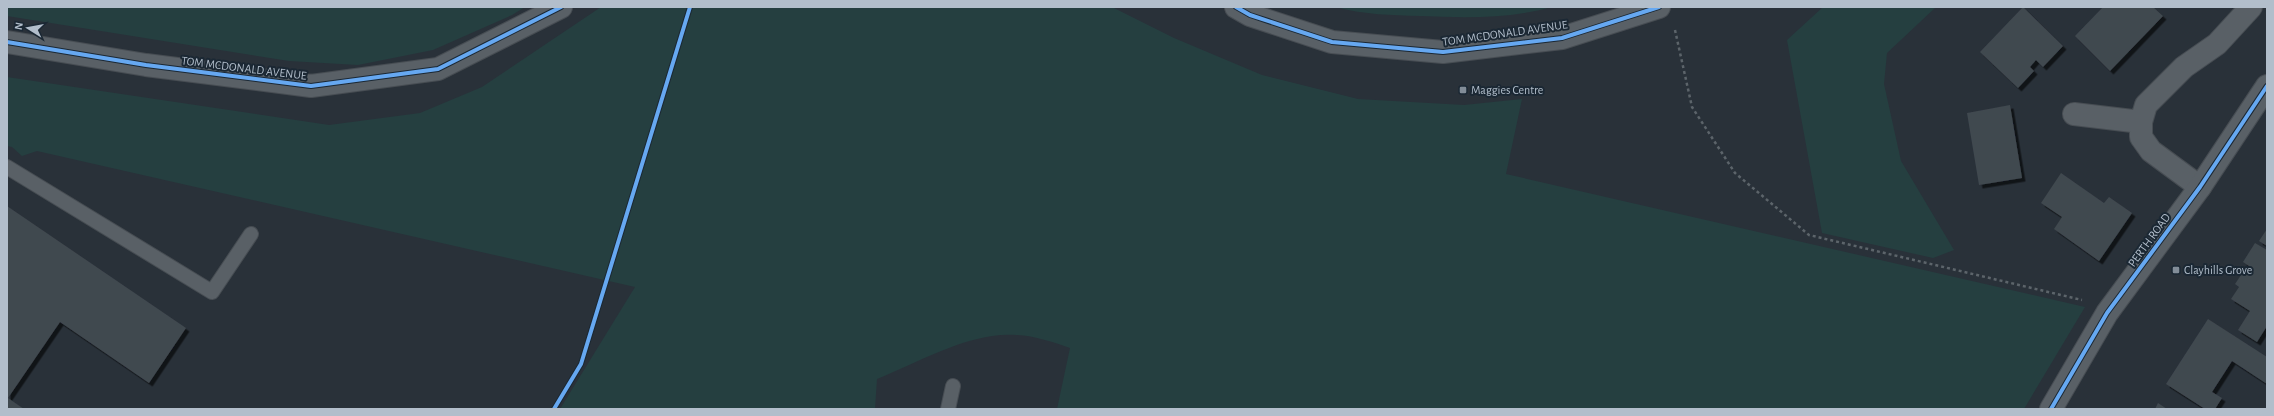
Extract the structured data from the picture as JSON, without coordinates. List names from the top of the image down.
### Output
{
  "streets": {
    "street": ["TOM MCDONALD AVENUE", "PERTH ROAD"]
  },
  "places": {
    "transit": ["Maggies Centre", "Clayhills Grove"]
  },
  "north": "left"
}
